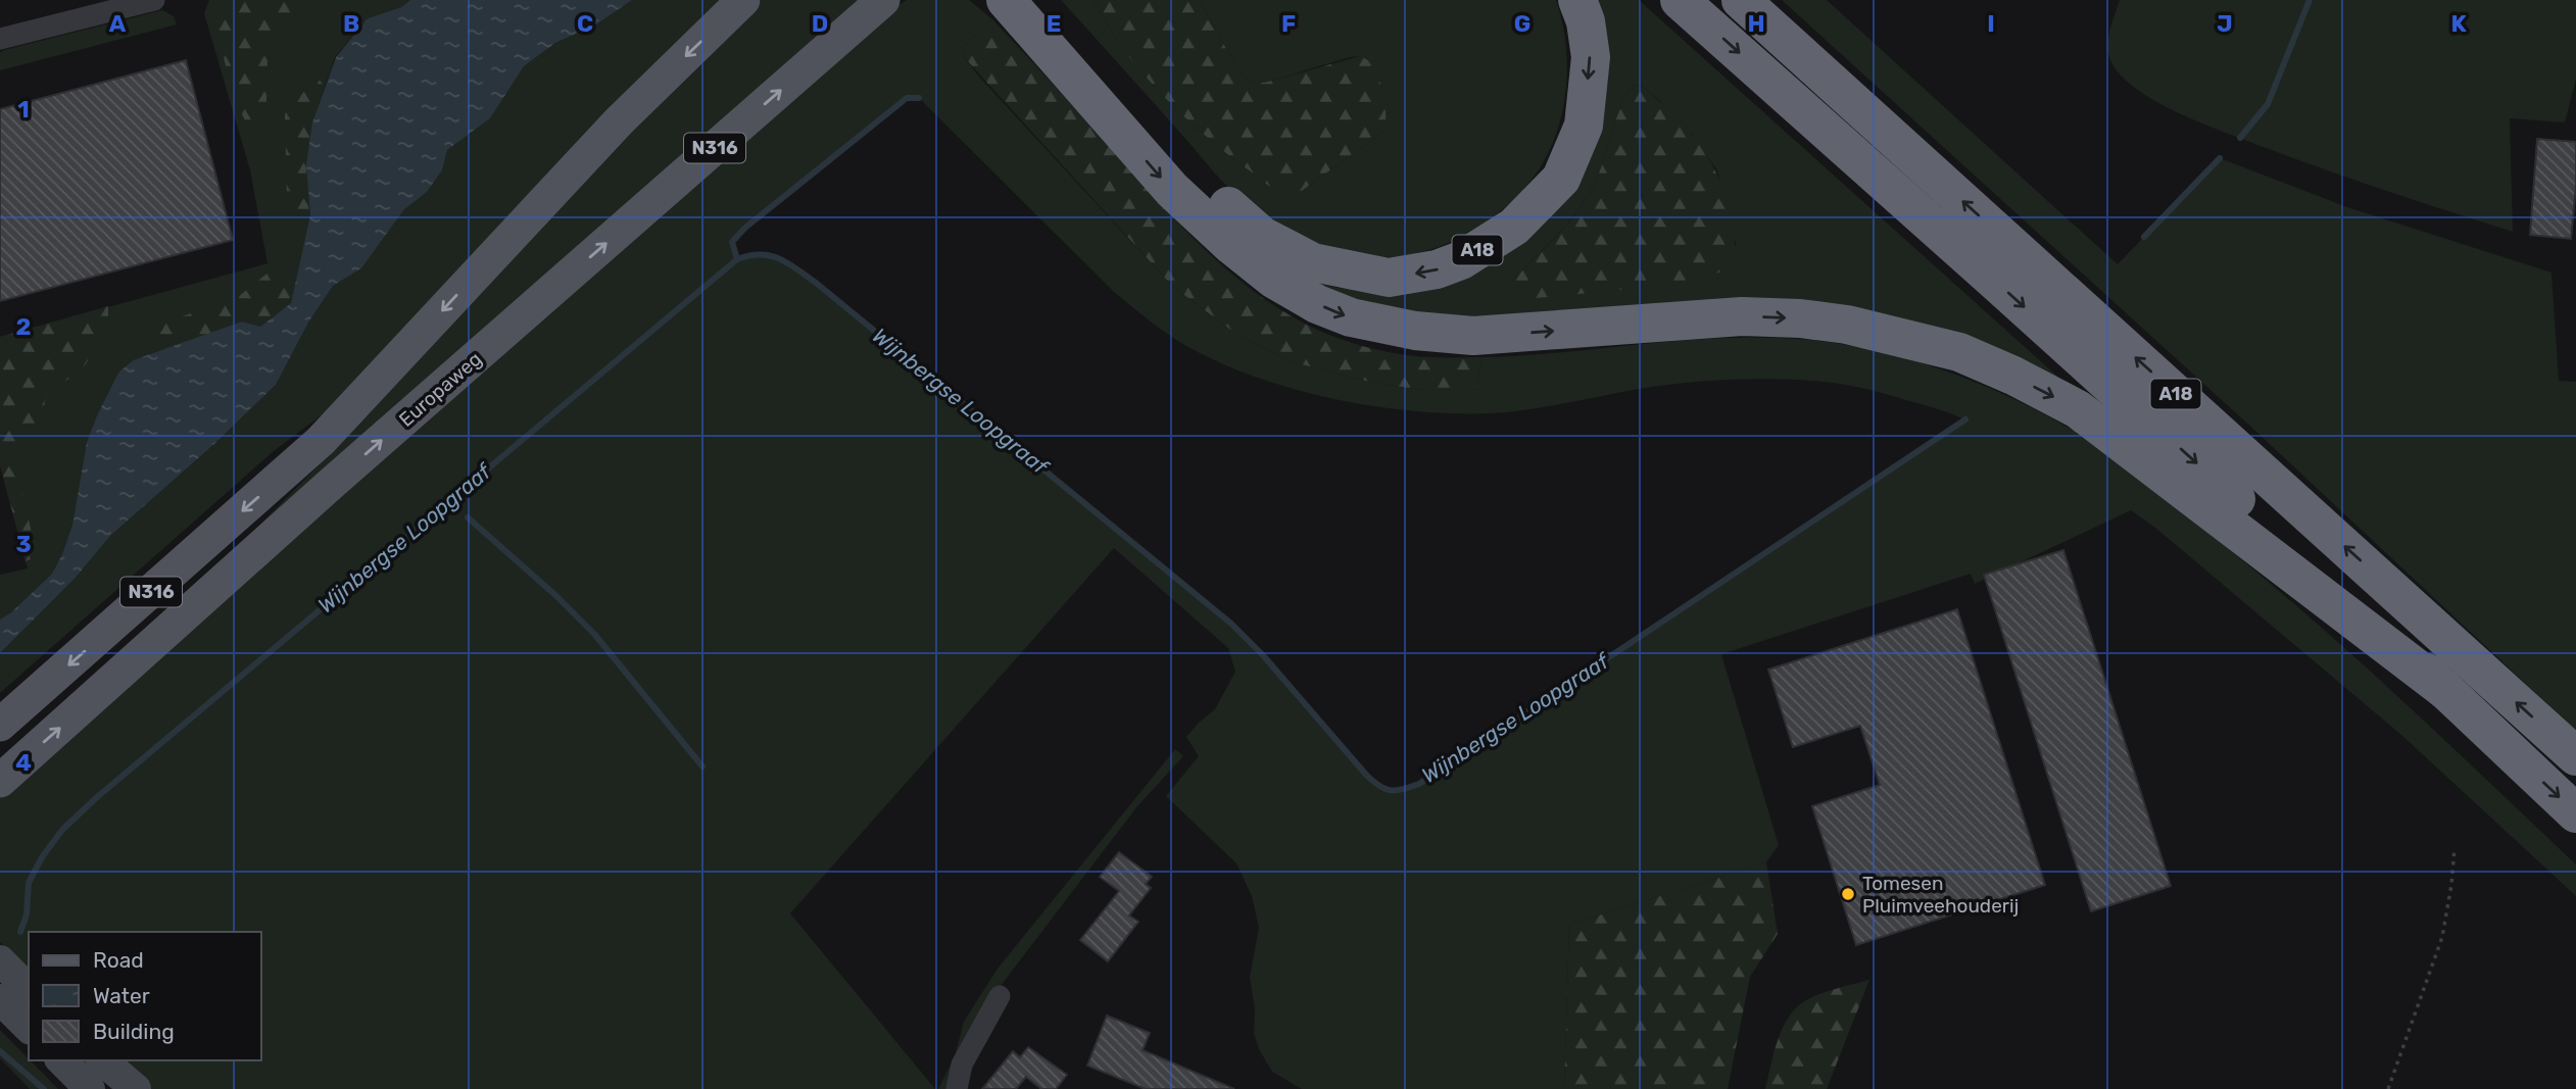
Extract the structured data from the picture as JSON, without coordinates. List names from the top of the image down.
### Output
{
  "streets": {
    "highway": ["A18"],
    "main road": ["N316", "Europaweg"]
  },
  "water": ["Wijnbergse Loopgraaf"],
  "places": ["Tomesen Pluimveehouderij"],
  "legend": ["Road", "Water", "Building"],
  "grid": {
    "columns": [
      "A",
      "B",
      "C",
      "D",
      "E",
      "F",
      "G",
      "H",
      "I",
      "J",
      "K"
    ],
    "rows": [
      "1",
      "2",
      "3",
      "4"
    ]
  }
}
